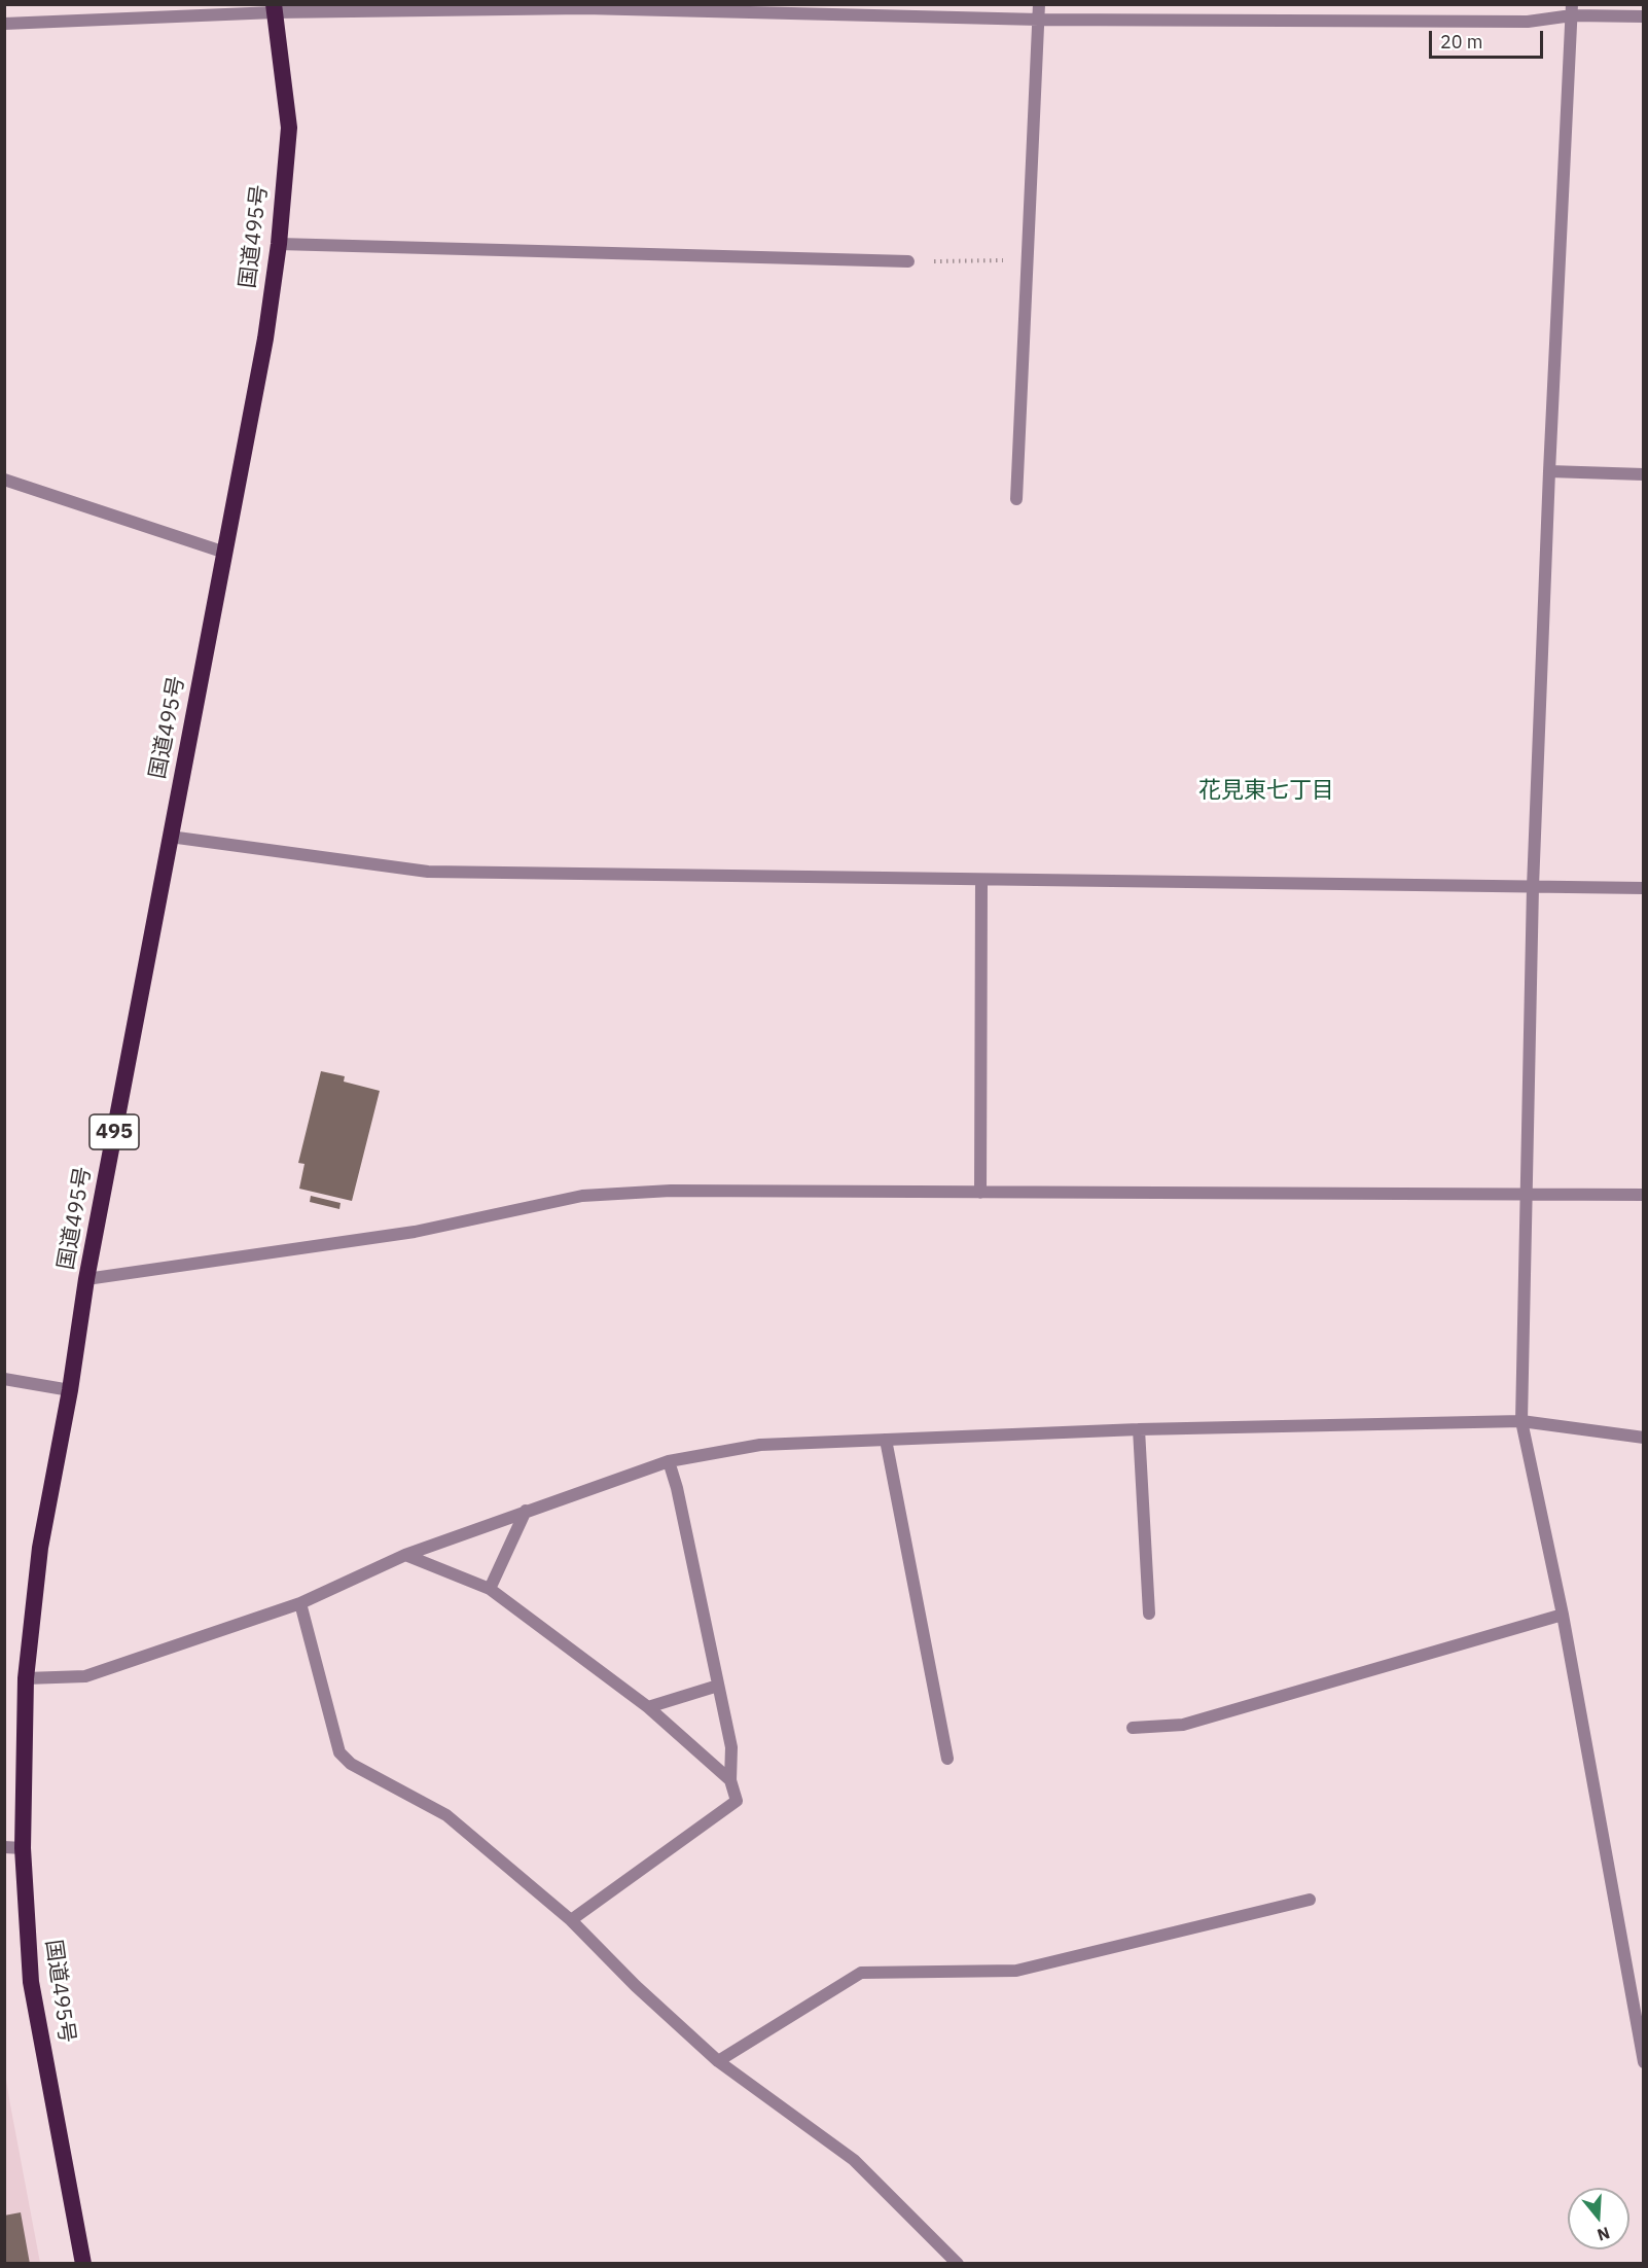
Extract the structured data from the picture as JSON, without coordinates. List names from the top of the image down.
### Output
{
  "streets": {
    "highway": ["国道495号", "495"]
  },
  "districts": ["花見東七丁目"],
  "scale_bar": "20 m",
  "north": "bottom"
}
